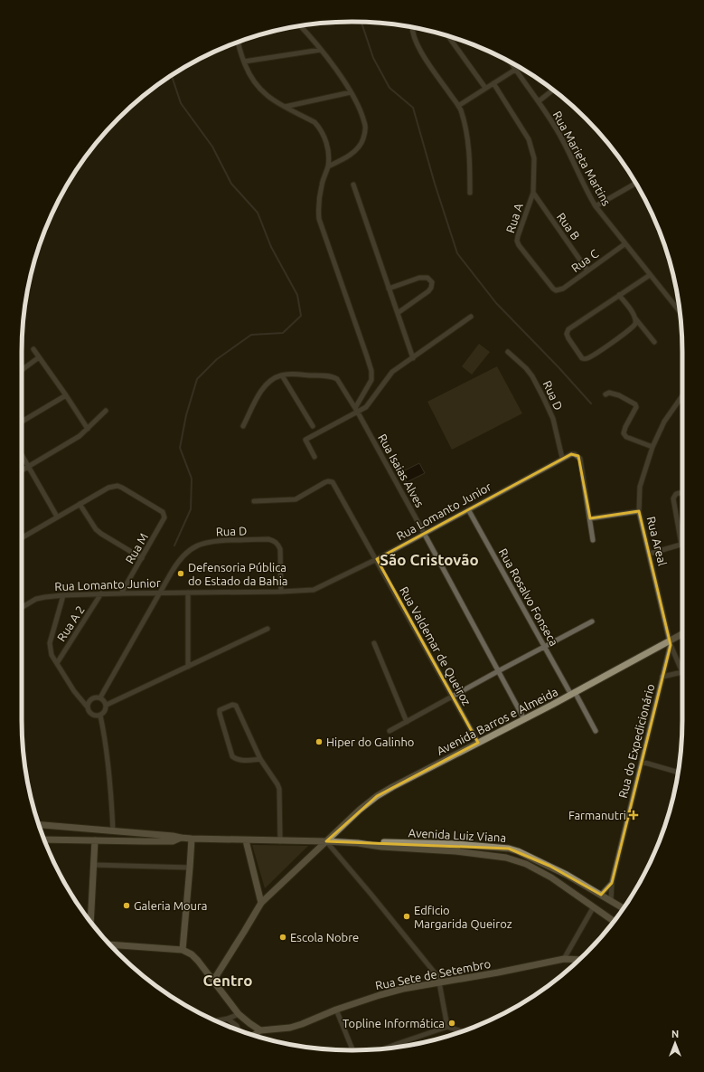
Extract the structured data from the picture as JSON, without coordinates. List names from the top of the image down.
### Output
{
  "streets": {
    "street": [
      "Rua Marieta Martins",
      "Rua A",
      "Rua B",
      "Rua C",
      "Rua D",
      "Rua Isaias Alves",
      "Rua Lomanto Junior",
      "Rua Areal",
      "Rua M",
      "Rua Rosalvo Fonseca",
      "Rua A 2",
      "Rua Valdemar de Queiroz",
      "Avenida Barros e Almeida",
      "Rua do Expedicionário",
      "Avenida Luiz Viana",
      "Rua Sete de Setembro"
    ]
  },
  "crossings": [
    ["Rua Marieta Martins", "Rua C"],
    ["Rua A", "Rua B"],
    ["Rua A", "Rua C"],
    ["Rua B", "Rua C"],
    ["Rua D", "Rua Lomanto Junior"],
    ["Rua Isaias Alves", "Rua Lomanto Junior"],
    ["Rua Isaias Alves", "Avenida Barros e Almeida"],
    ["Rua Lomanto Junior", "Rua M"],
    ["Rua Lomanto Junior", "Rua Rosalvo Fonseca"],
    ["Rua Lomanto Junior", "Rua A 2"],
    ["Rua Lomanto Junior", "Rua Valdemar de Queiroz"],
    ["Rua Areal", "Avenida Barros e Almeida"],
    ["Rua Areal", "Rua do Expedicionário"],
    ["Rua Rosalvo Fonseca", "Avenida Barros e Almeida"],
    ["Rua Valdemar de Queiroz", "Avenida Barros e Almeida"],
    ["Avenida Barros e Almeida", "Rua do Expedicionário"],
    ["Avenida Barros e Almeida", "Avenida Luiz Viana"],
    ["Rua do Expedicionário", "Avenida Luiz Viana"]
  ],
  "districts": ["São Cristovão", "Centro"],
  "places": {
    "other": [
      "Defensoria Pública do Estado da Bahia",
      "Hiper do Galinho",
      "Galeria Moura",
      "Edficio Margarida Queiroz",
      "Escola Nobre",
      "Topline Informática"
    ],
    "health": ["Farmanutri"]
  },
  "north": "top"
}
